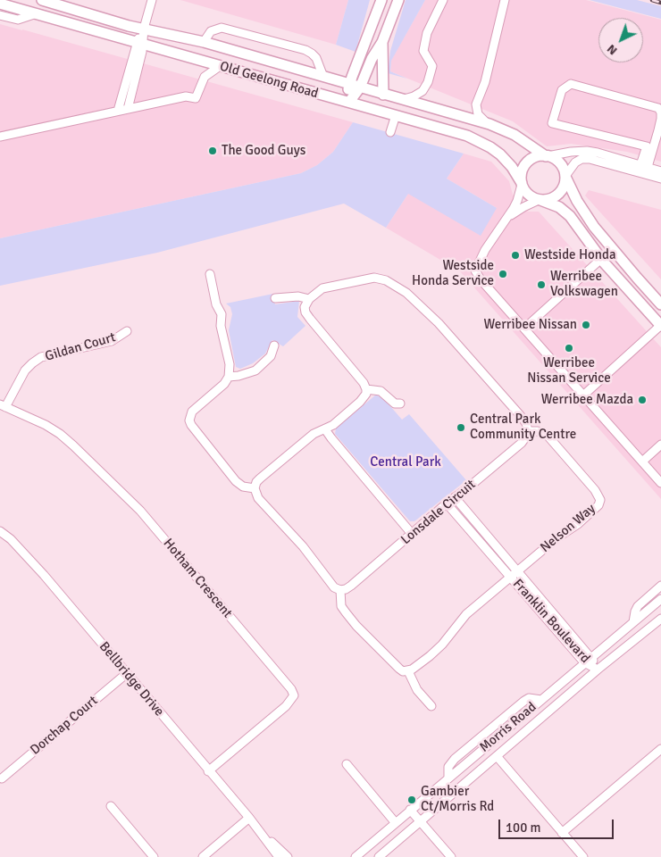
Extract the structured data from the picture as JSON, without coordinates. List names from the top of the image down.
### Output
{
  "streets": {
    "main road": ["Old Geelong Road"],
    "street": [
      "Gildan Court",
      "Lonsdale Circuit",
      "Nelson Way",
      "Hotham Crescent",
      "Franklin Boulevard",
      "Bellbridge Drive",
      "Dorchap Court",
      "Morris Road"
    ]
  },
  "crossings": [
    ["Gildan Court", "Hotham Crescent"],
    ["Lonsdale Circuit", "Nelson Way"],
    ["Lonsdale Circuit", "Franklin Boulevard"],
    ["Nelson Way", "Franklin Boulevard"],
    ["Hotham Crescent", "Bellbridge Drive"],
    ["Franklin Boulevard", "Morris Road"],
    ["Bellbridge Drive", "Dorchap Court"]
  ],
  "parks": ["Central Park"],
  "places": [
    "The Good Guys",
    "Westside Honda",
    "Westside Honda Service",
    "Werribee Volkswagen",
    "Werribee Nissan",
    "Werribee Nissan Service",
    "Werribee Mazda",
    "Central Park Community Centre",
    "Gambier Ct/Morris Rd"
  ],
  "scale_bar": "100 m",
  "north": "bottom left"
}
